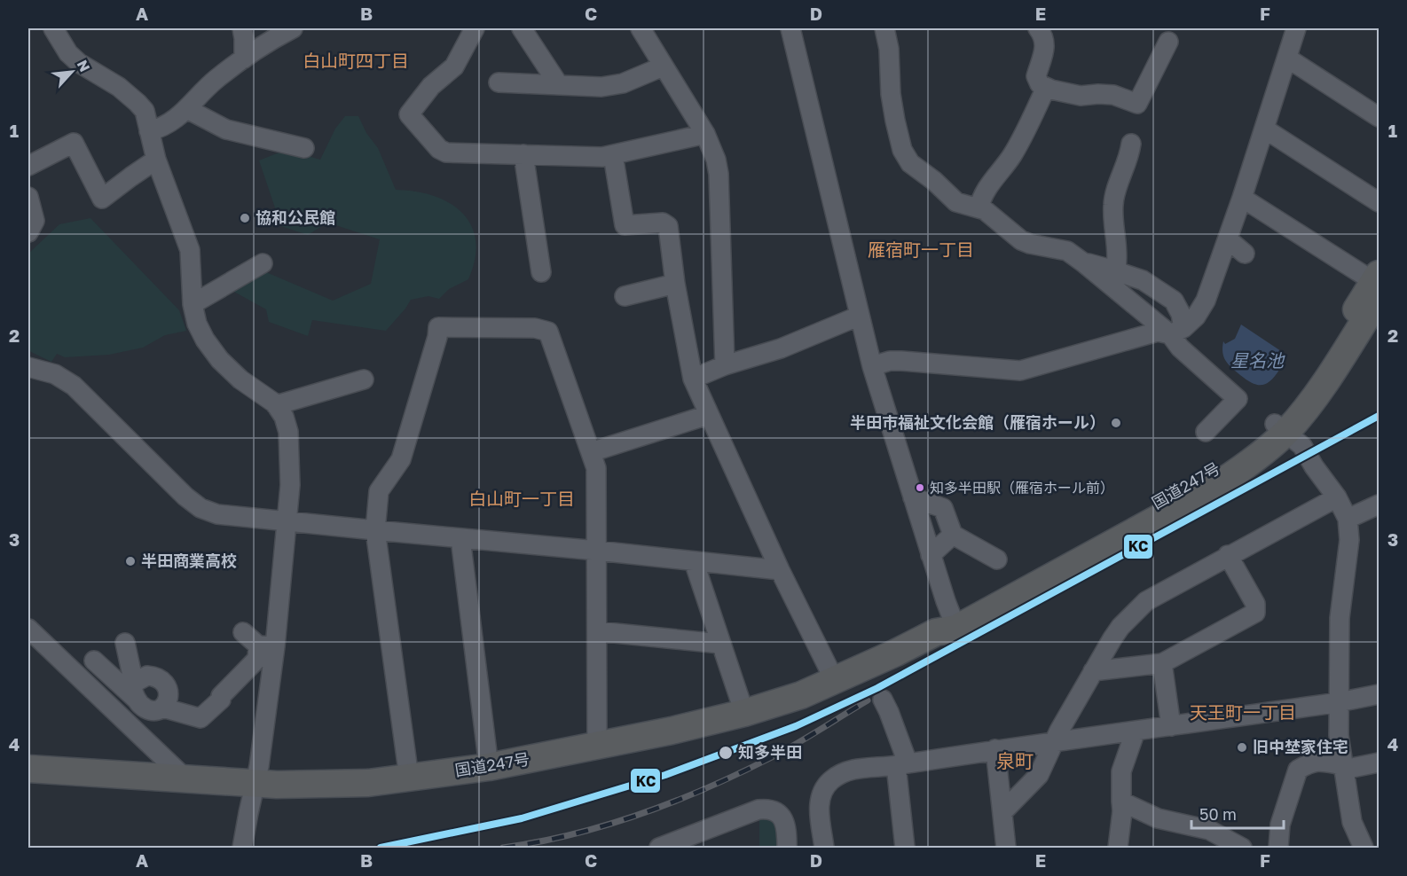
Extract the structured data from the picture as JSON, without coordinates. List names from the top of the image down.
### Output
{
  "streets": {
    "highway": ["国道247号"]
  },
  "districts": [
    "白山町四丁目",
    "雁宿町一丁目",
    "白山町一丁目",
    "天王町一丁目",
    "泉町"
  ],
  "water": ["星名池"],
  "places": [
    "協和公民館",
    "半田市福祉文化会館（雁宿ホール）",
    "知多半田駅（雁宿ホール前）",
    "半田商業高校",
    "旧中埜家住宅",
    "知多半田"
  ],
  "lines": ["transit line KC"],
  "scale_bar": "50 m",
  "north": "top right",
  "grid": {
    "columns": [
      "A",
      "B",
      "C",
      "D",
      "E",
      "F"
    ],
    "rows": [
      "1",
      "2",
      "3",
      "4"
    ]
  }
}
